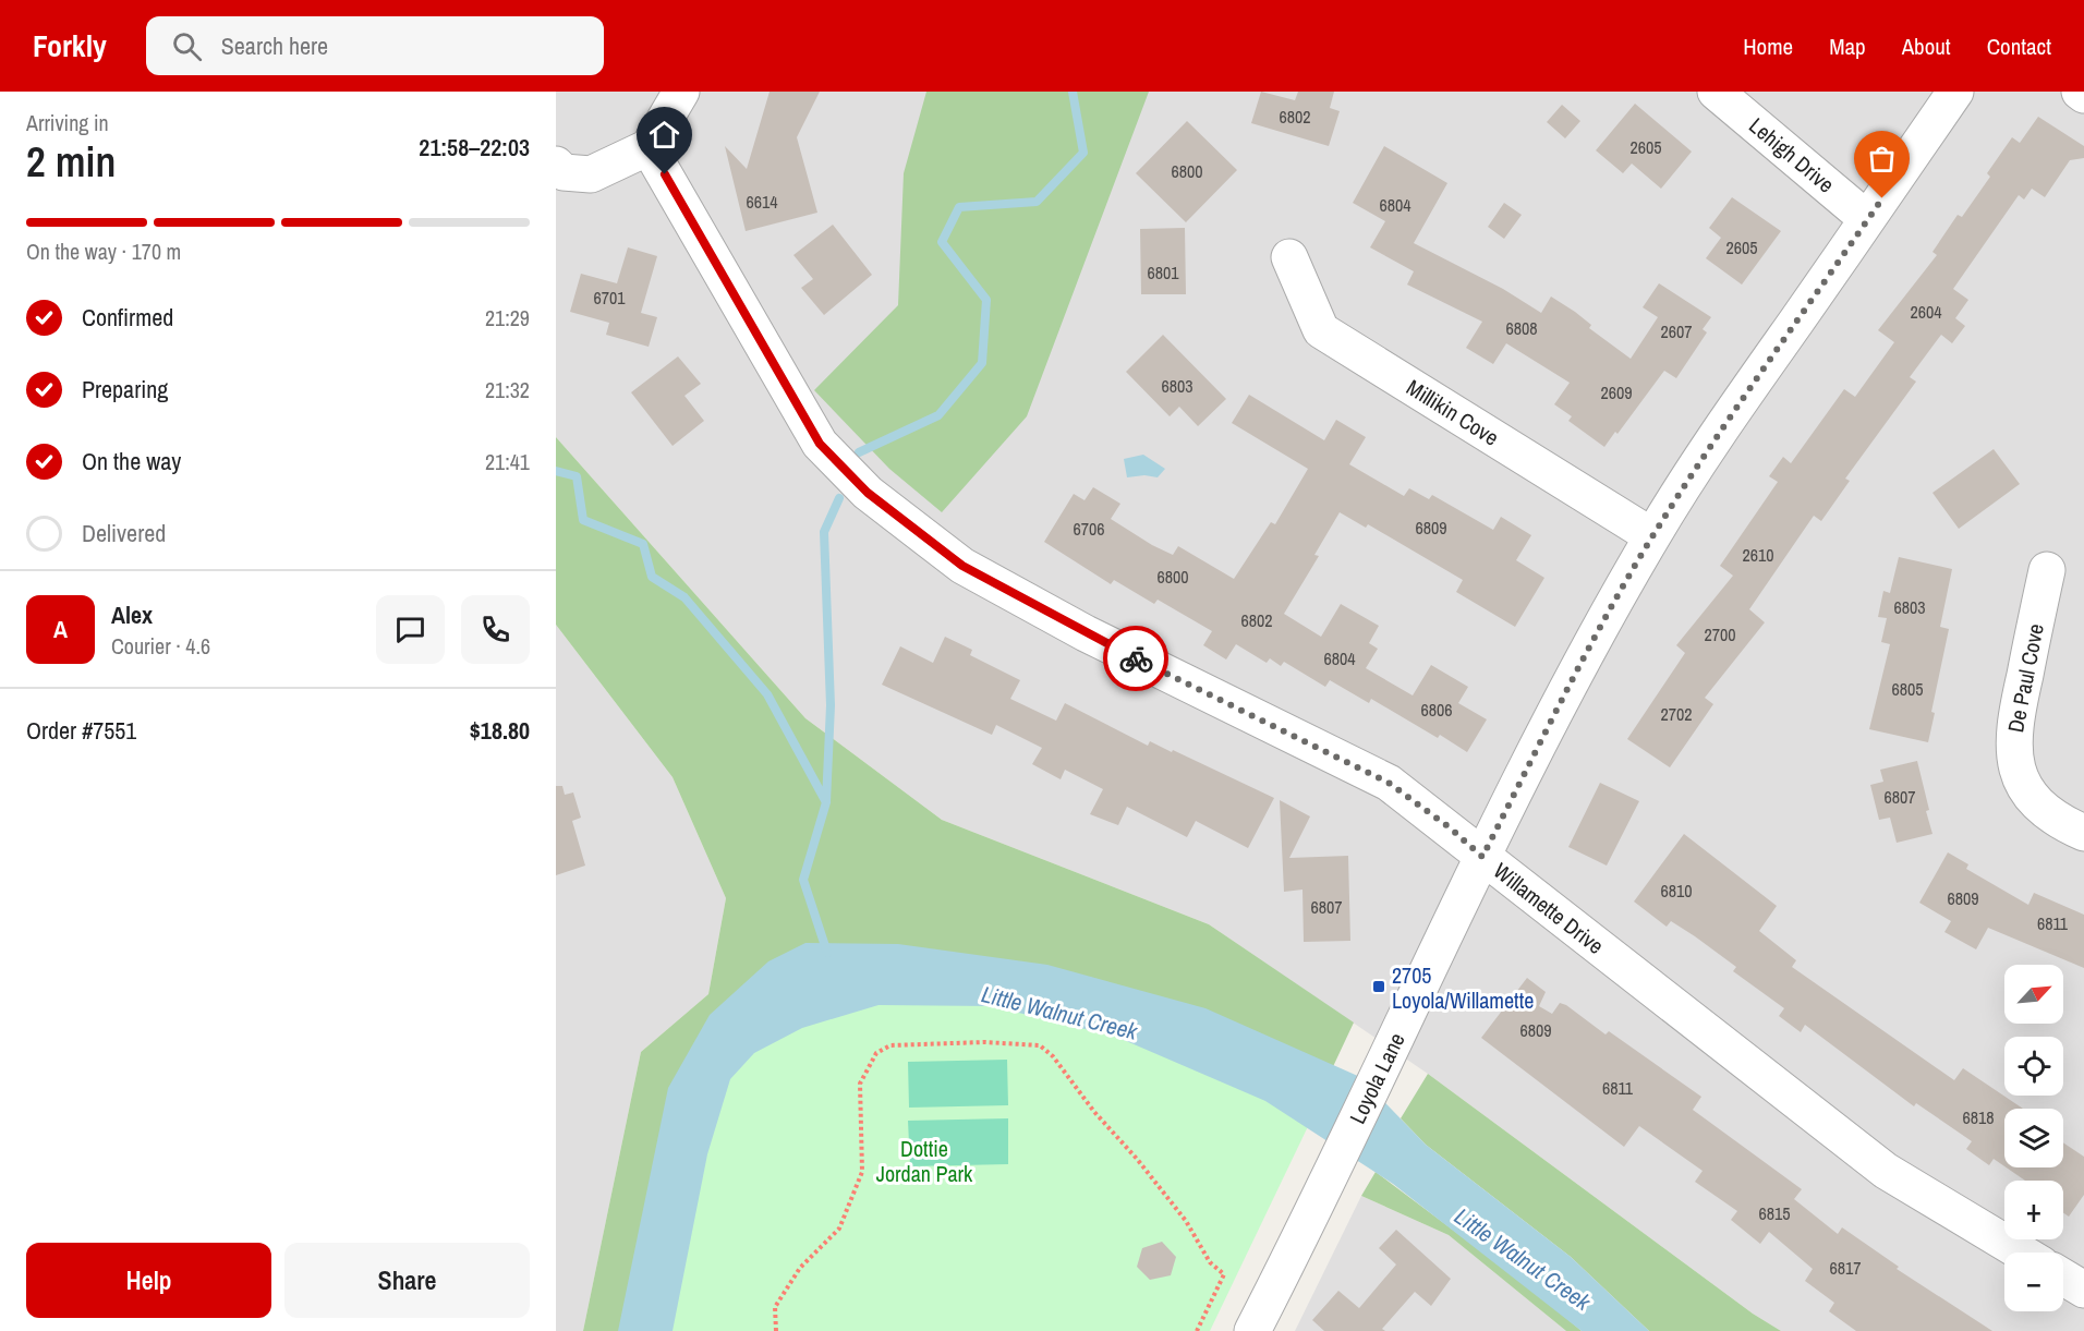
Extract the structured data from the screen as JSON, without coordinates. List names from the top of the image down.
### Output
{
  "streets": {
    "street": [
      "Lehigh Drive",
      "Millikin Cove",
      "De Paul Cove",
      "Willamette Drive",
      "Loyola Lane"
    ]
  },
  "crossings": [
    ["Lehigh Drive", "Loyola Lane"],
    ["Millikin Cove", "Loyola Lane"],
    ["Willamette Drive", "Loyola Lane"]
  ],
  "water": ["Little Walnut Creek"],
  "parks": ["Dottie Jordan Park"],
  "places": {
    "transit": ["2705 Loyola/Willamette"]
  },
  "house_numbers": [
    "6802",
    "2605",
    "6800",
    "6614",
    "6804",
    "2605",
    "6801",
    "6701",
    "2604",
    "6808",
    "2607",
    "6803",
    "2609",
    "6809",
    "6706",
    "2610",
    "6800",
    "6803",
    "6802",
    "2700",
    "6804",
    "6805",
    "6806",
    "2702",
    "6807",
    "6810",
    "6809",
    "6807",
    "6811",
    "6809",
    "6811",
    "6818",
    "6815",
    "6817"
  ],
  "north": "top right",
  "page": {
    "header": "Forkly",
    "search": "Search here",
    "nav": [
      "Home",
      "Map",
      "About",
      "Contact"
    ],
    "heading": ["2 min", "Arriving in", "21:58–22:03"],
    "panel": [
      "Alex",
      "Courier · 4.6",
      "Order #7551",
      "$18.80"
    ],
    "bar": "On the way · 170 m",
    "list": [
      ["Confirmed", "21:29"],
      ["Preparing", "21:32"],
      ["On the way", "21:41"],
      "Delivered"
    ],
    "round": "A",
    "map_buttons": ["+", "−"],
    "buttons": ["Help", "Share"]
  }
}
